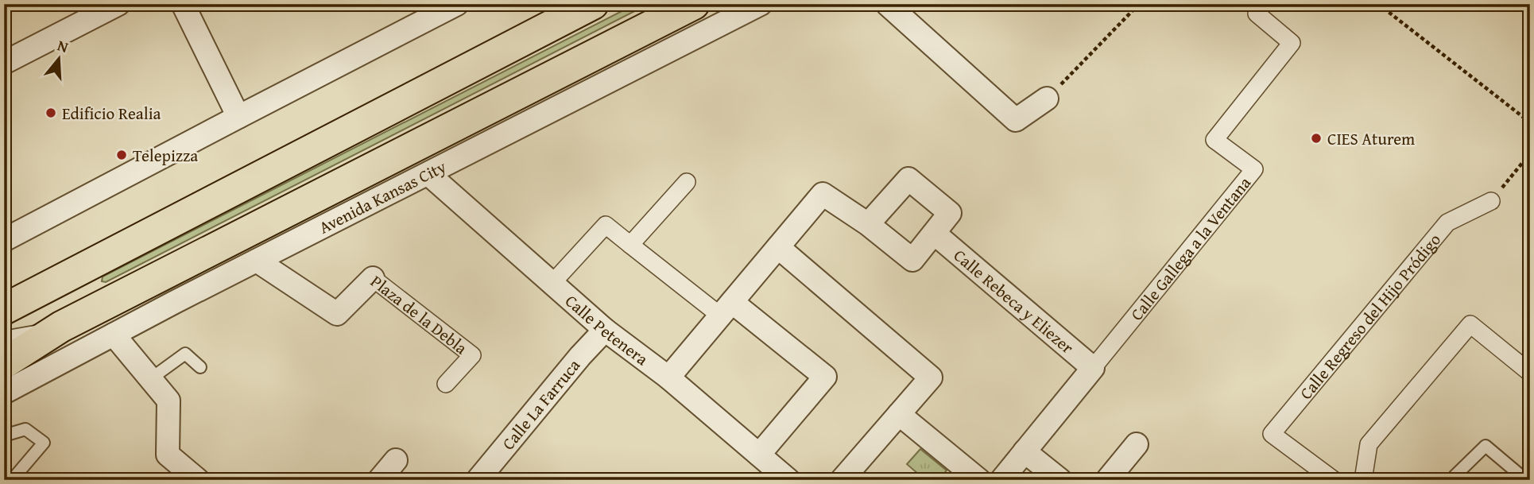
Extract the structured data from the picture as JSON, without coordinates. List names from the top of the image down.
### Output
{
  "streets": {
    "main road": ["Avenida Kansas City"],
    "street": [
      "Calle Gallega a la Ventana",
      "Calle Rebeca y Eliezer",
      "Calle Regreso del Hijo Pródigo",
      "Plaza de la Debla",
      "Calle Petenera",
      "Calle La Farruca"
    ]
  },
  "crossings": [
    ["Avenida Kansas City", "Plaza de la Debla"],
    ["Avenida Kansas City", "Calle Petenera"],
    ["Calle Gallega a la Ventana", "Calle Rebeca y Eliezer"],
    ["Calle Petenera", "Calle La Farruca"]
  ],
  "places": ["Edificio Realia", "CIES Aturem", "Telepizza"],
  "north": "top"
}
